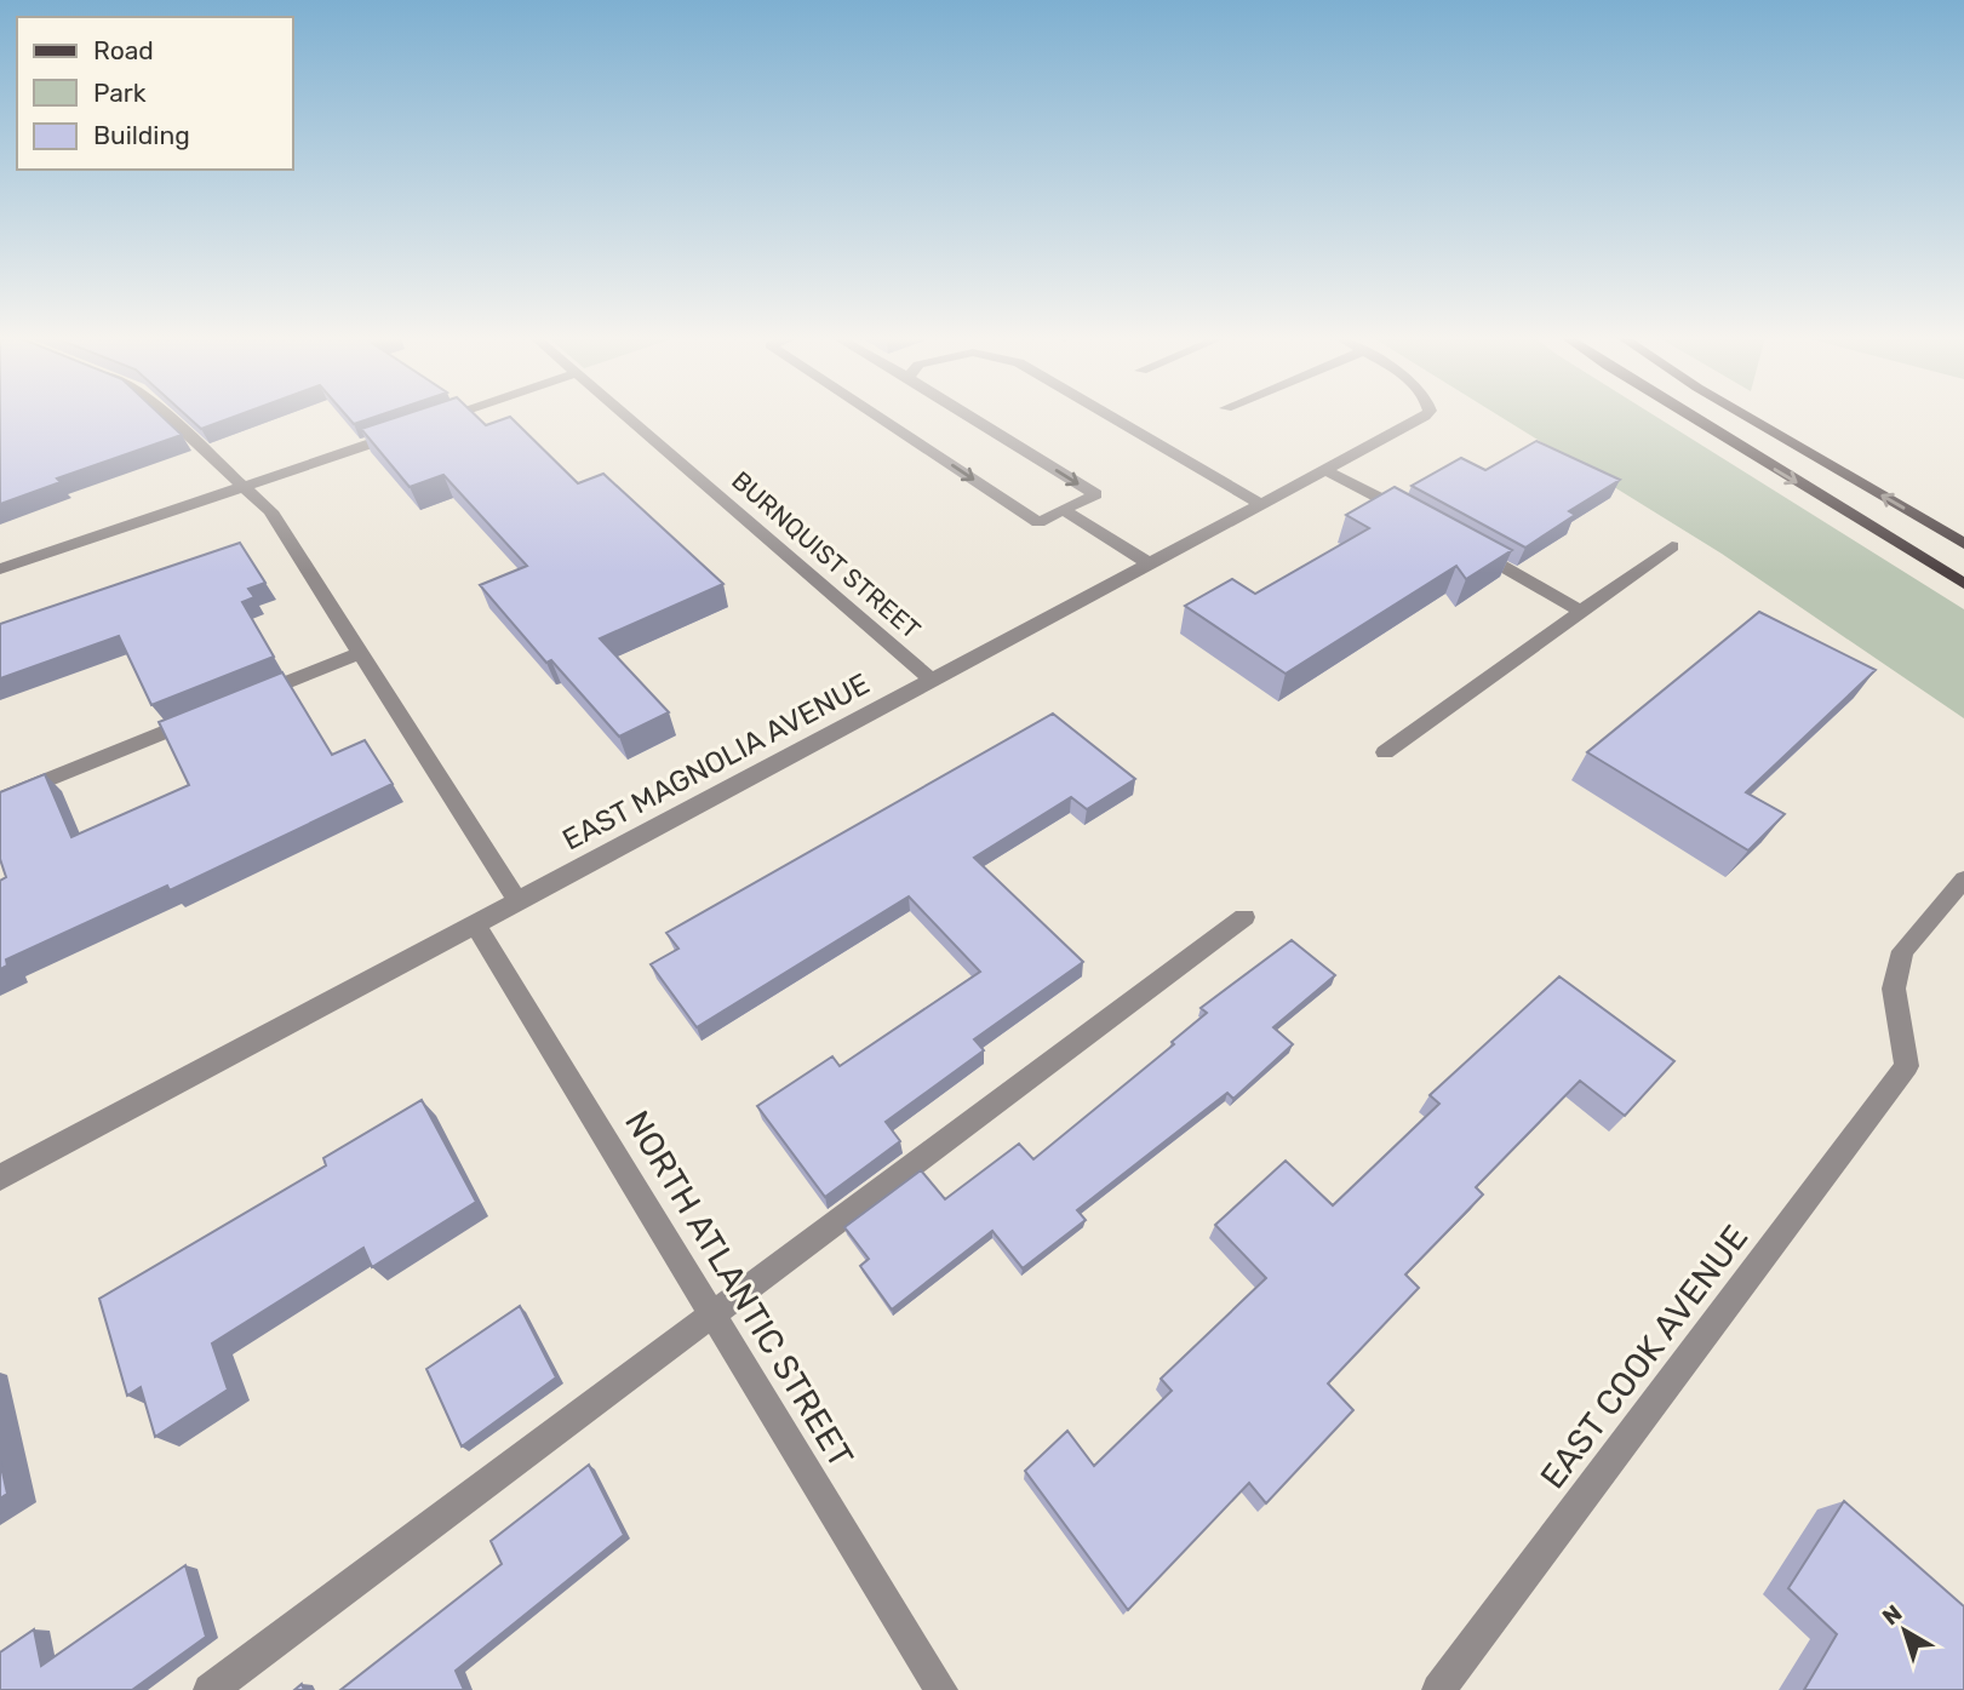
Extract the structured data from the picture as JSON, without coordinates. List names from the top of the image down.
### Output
{
  "streets": {
    "street": [
      "BURNQUIST STREET",
      "EAST MAGNOLIA AVENUE",
      "NORTH ATLANTIC STREET",
      "EAST COOK AVENUE"
    ]
  },
  "crossings": [
    ["BURNQUIST STREET", "EAST MAGNOLIA AVENUE"],
    ["EAST MAGNOLIA AVENUE", "NORTH ATLANTIC STREET"]
  ],
  "legend": ["Road", "Park", "Building"],
  "north": "top left"
}
